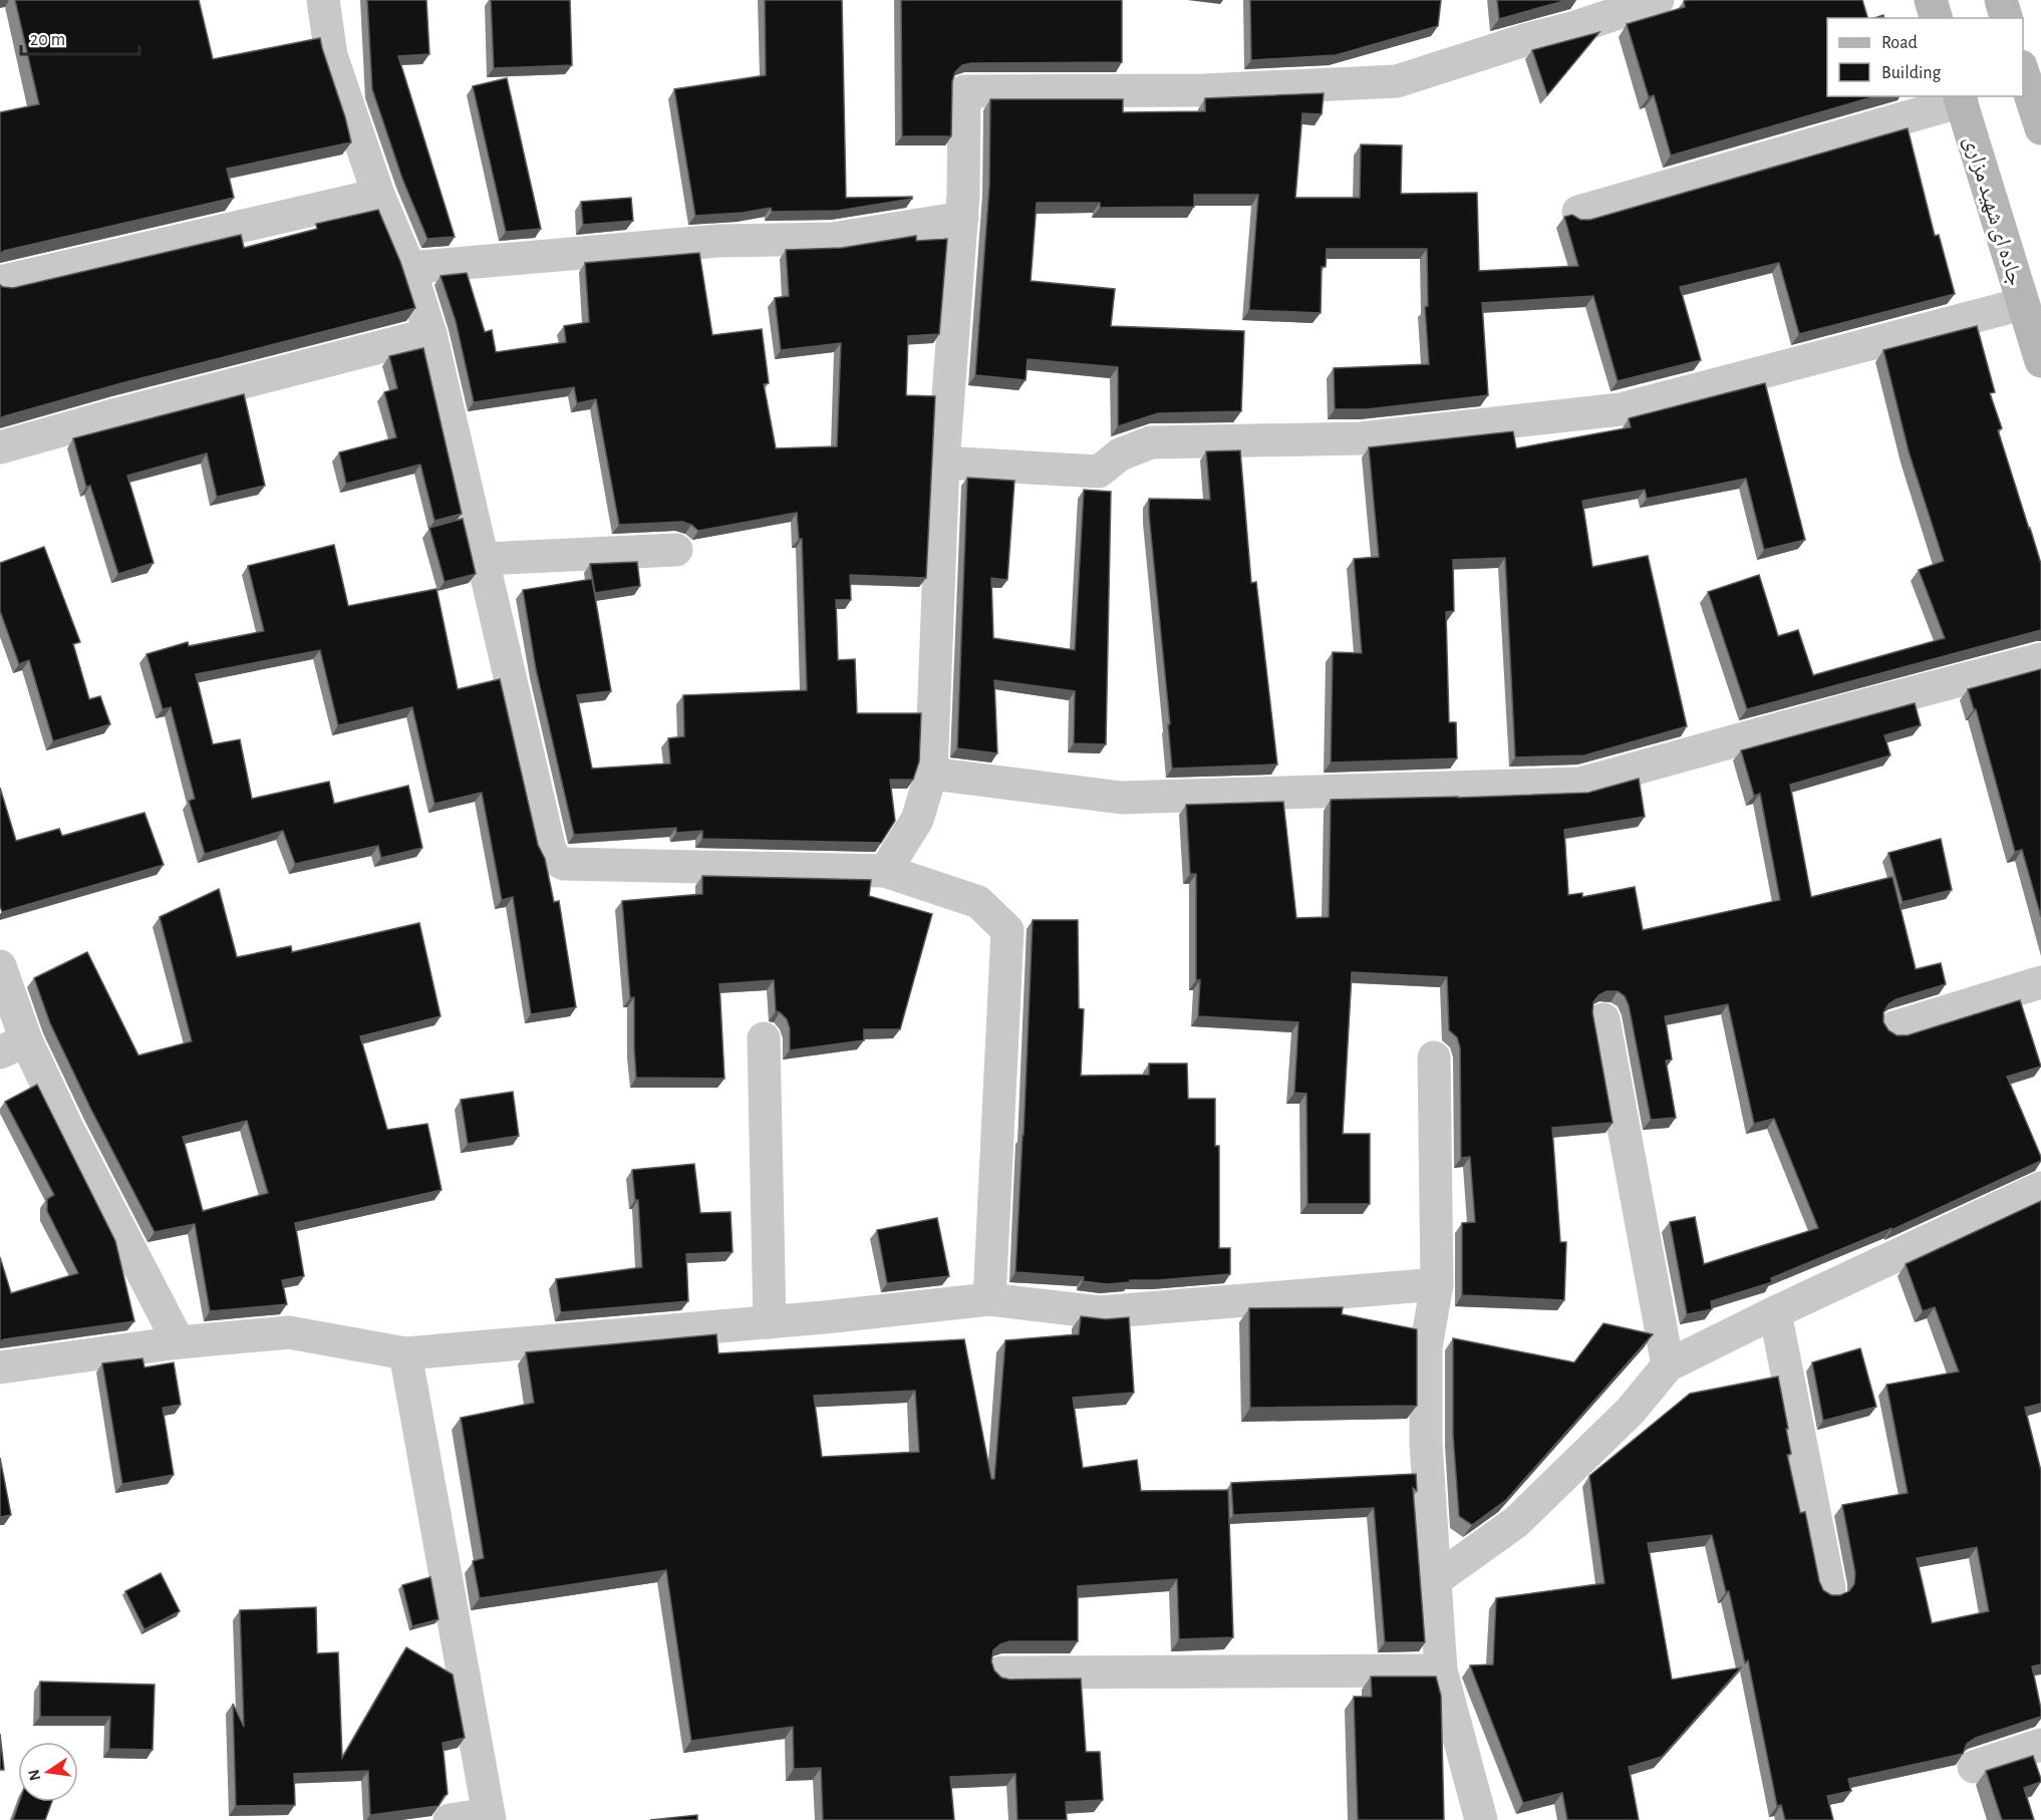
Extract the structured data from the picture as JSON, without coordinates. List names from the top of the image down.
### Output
{
  "streets": {
    "main road": ["جاده ای شهید مزاری"]
  },
  "legend": ["Road", "Building"],
  "scale_bar": "20 m",
  "north": "left"
}
